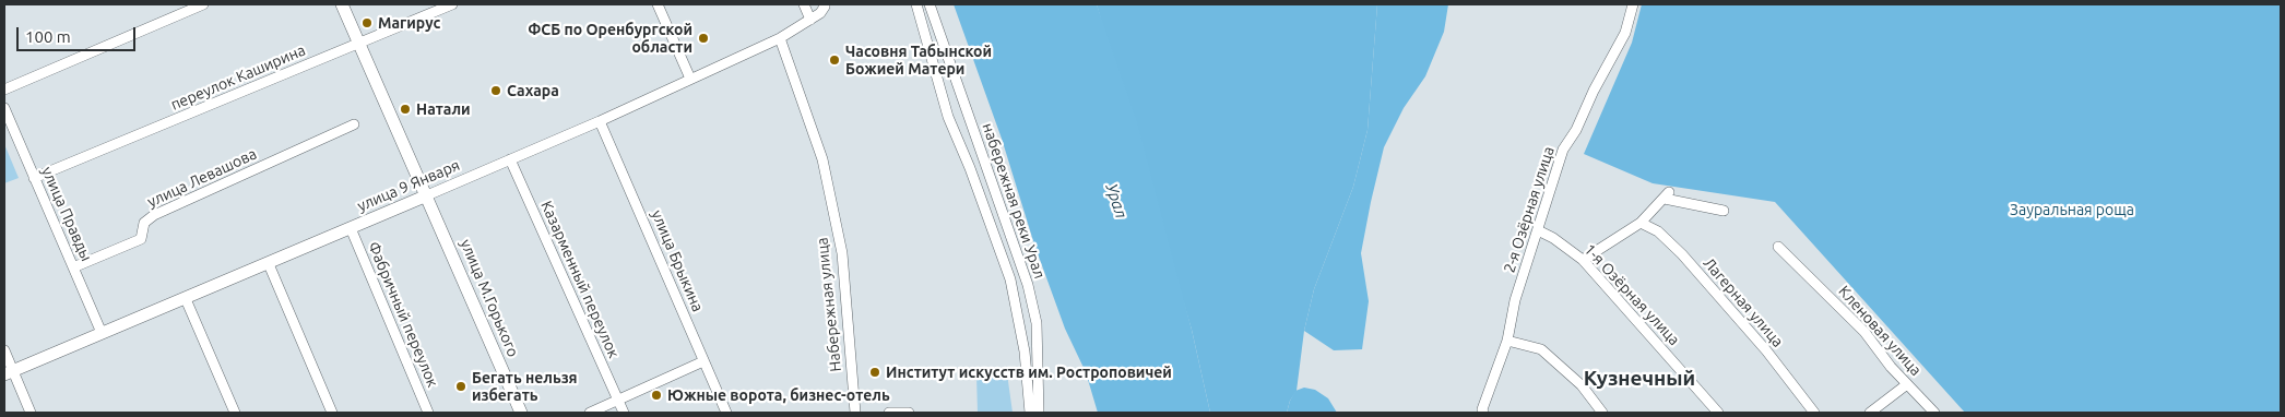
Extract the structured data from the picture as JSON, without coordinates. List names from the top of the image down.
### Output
{
  "streets": {
    "main road": ["улица 9 Января", "улица М.Горького"],
    "street": [
      "переулок Каширина",
      "улица Левашова",
      "набережная реки Урал",
      "2-я Озёрная улица",
      "улица Правды",
      "улица Брыкина",
      "Казарменный переулок",
      "1-я Озёрная улица",
      "Лагерная улица",
      "Набережная улица",
      "Фабричный переулок",
      "Кленовая улица"
    ]
  },
  "crossings": [
    ["переулок Каширина", "улица Правды"],
    ["переулок Каширина", "улица М.Горького"],
    ["улица Левашова", "улица Правды"],
    ["улица 9 Января", "улица Правды"],
    ["улица 9 Января", "улица Брыкина"],
    ["улица 9 Января", "Казарменный переулок"],
    ["улица 9 Января", "улица М.Горького"],
    ["улица 9 Января", "Набережная улица"],
    ["улица 9 Января", "Фабричный переулок"],
    ["2-я Озёрная улица", "1-я Озёрная улица"]
  ],
  "districts": ["Кузнечный"],
  "water": ["Урал"],
  "parks": ["Зауральная роща"],
  "places": [
    "Магирус",
    "ФСБ по Оренбургской области",
    "Часовня Табынской Божией Матери",
    "Сахара",
    "Натали",
    "Институт искусств им. Ростроповичей",
    "Бегать нельзя избегать",
    "Южные ворота, бизнес-отель"
  ],
  "scale_bar": "100 m"
}
